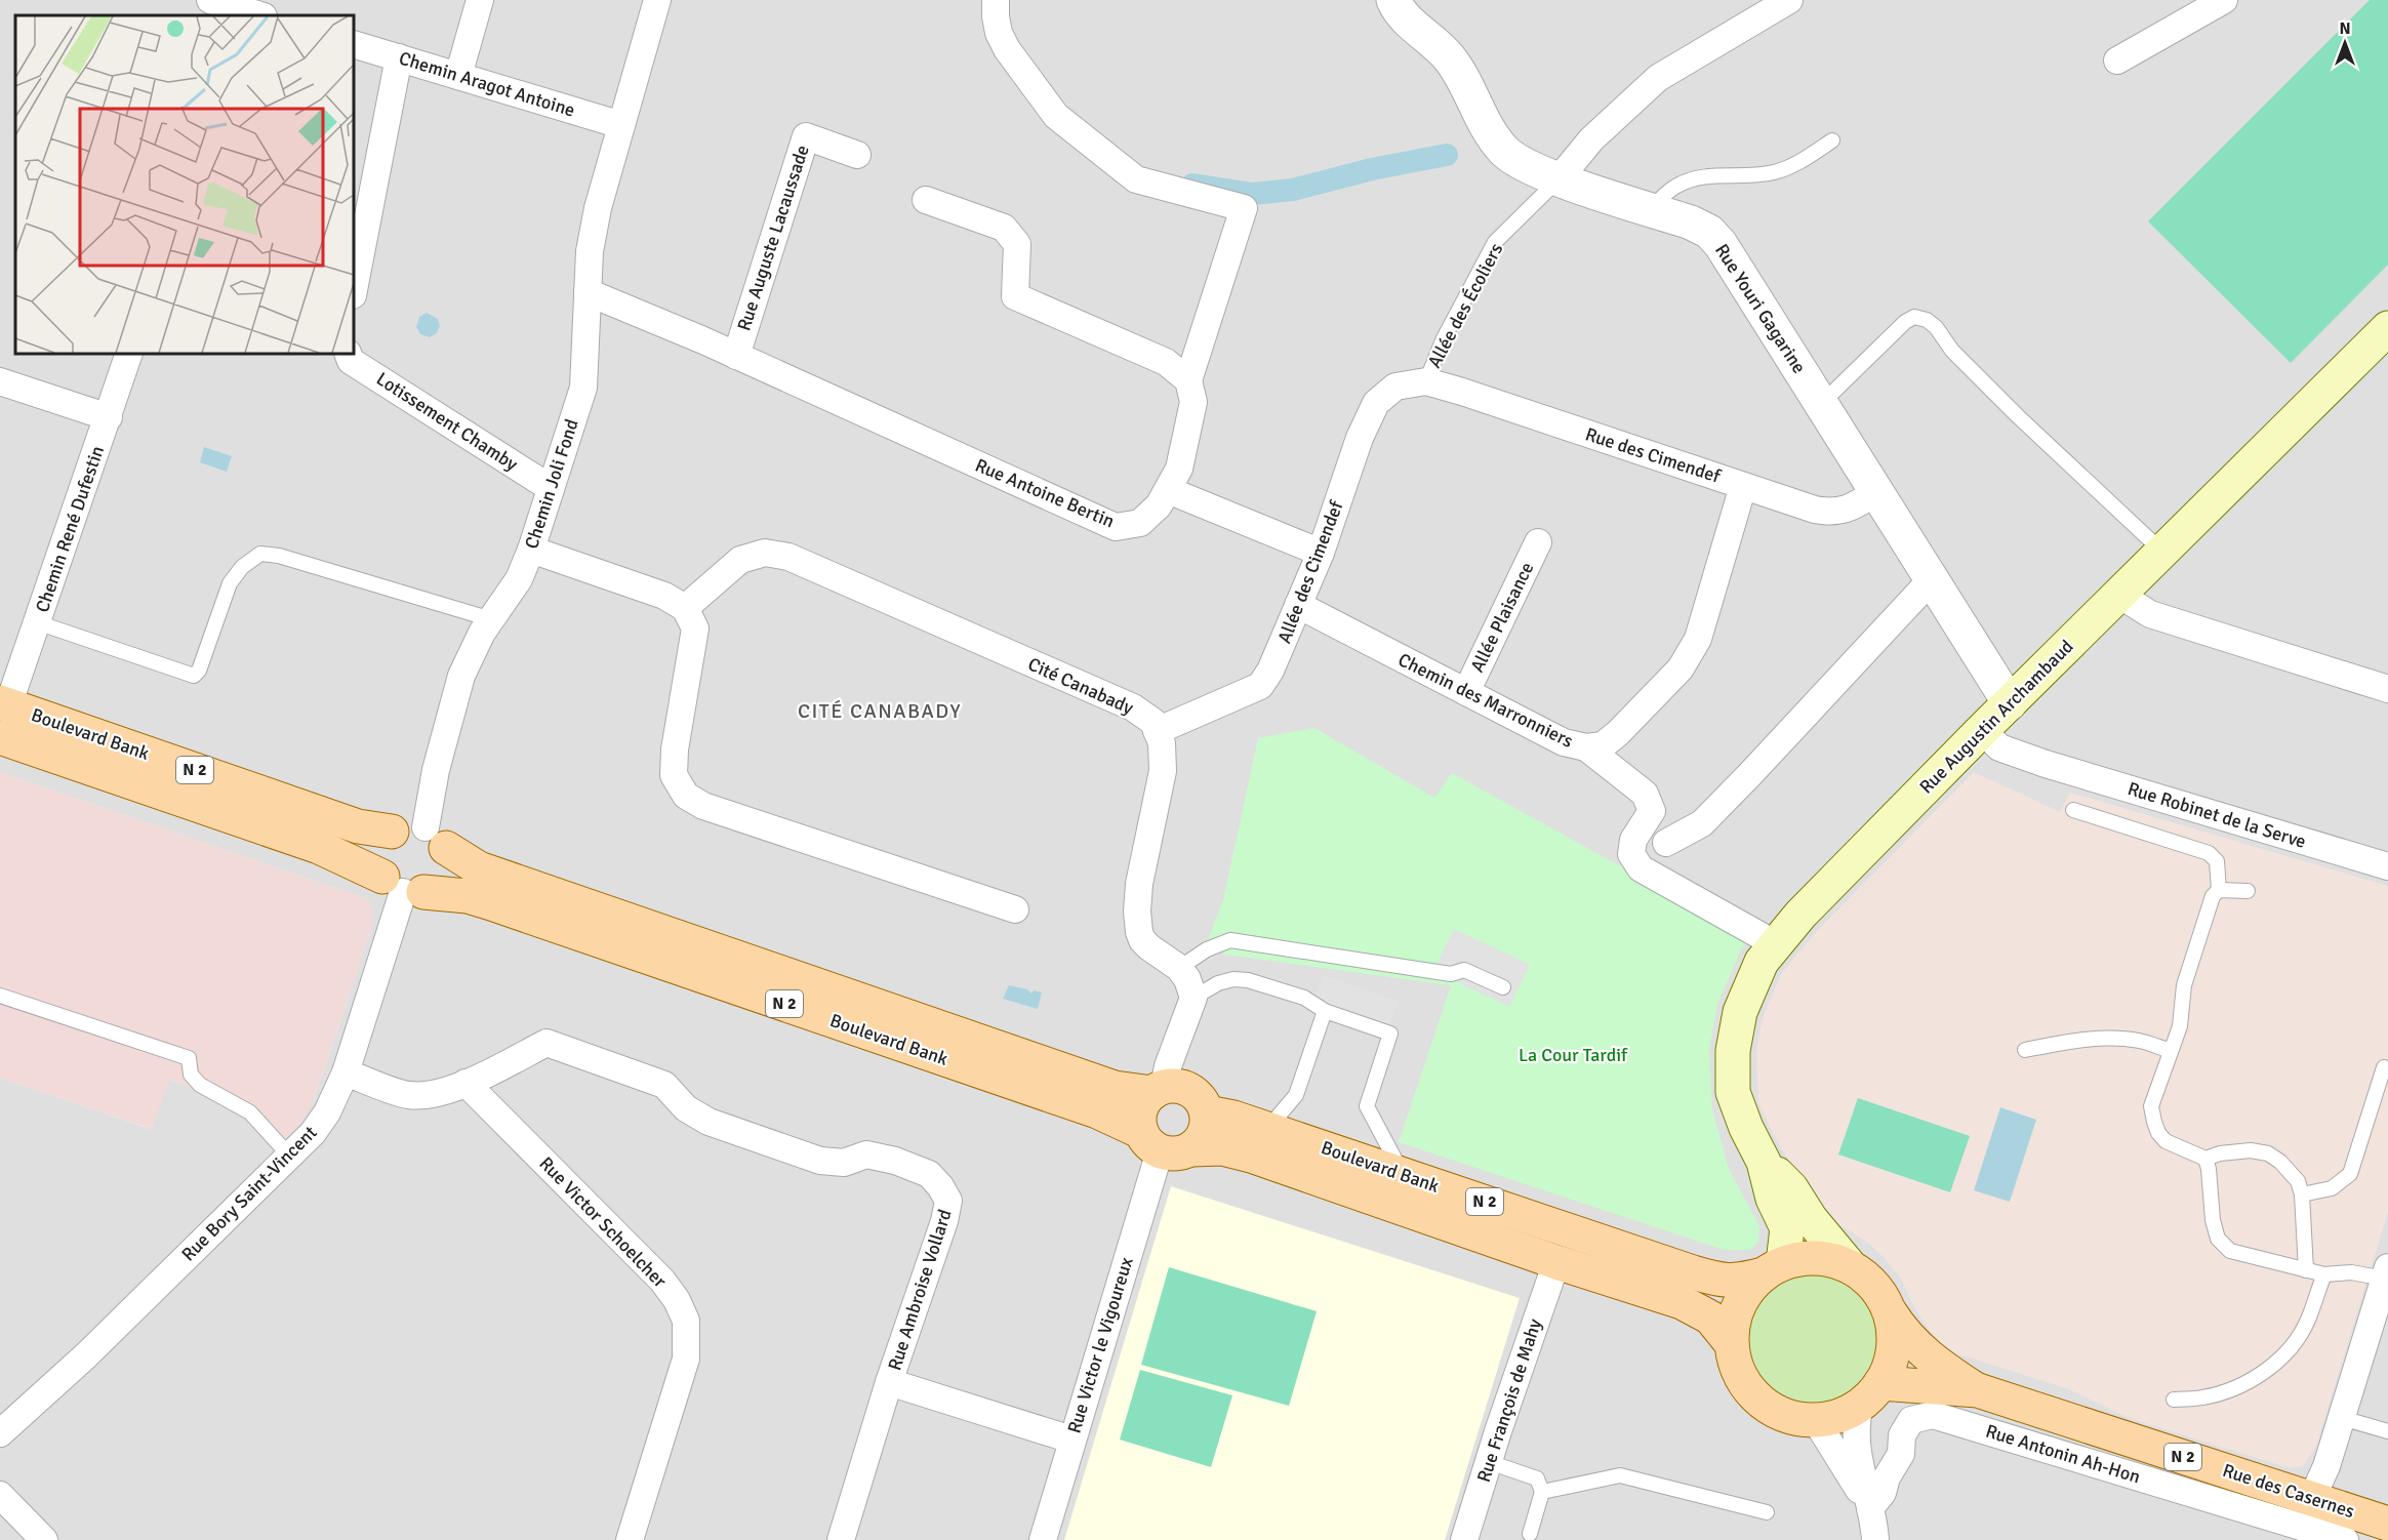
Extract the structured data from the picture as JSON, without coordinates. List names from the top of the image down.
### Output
{
  "streets": {
    "main road": [
      "Rue Augustin Archambaud",
      "Boulevard Bank",
      "N 2",
      "Rue des Casernes"
    ],
    "street": [
      "Chemin Aragot Antoine",
      "Rue Auguste Lacaussade",
      "Rue Youri Gagarine",
      "Lotissement Chamby",
      "Rue des Cimendef",
      "Chemin Joli Fond",
      "Rue Antoine Bertin",
      "Chemin René Dufestin",
      "Allée des Cimendef",
      "Allée Plaisance",
      "Cité Canabady",
      "Chemin des Marronniers",
      "Rue Robinet de la Serve",
      "Rue Bory Saint-Vincent",
      "Rue Victor Schoelcher",
      "Rue Ambroise Vollard",
      "Rue Victor le Vigoureux",
      "Rue François de Mahy",
      "Rue Antonin Ah-Hon"
    ],
    "lane": ["Allée des Écoliers"]
  },
  "crossings": [
    ["Chemin Aragot Antoine", "Chemin Joli Fond"],
    ["Rue Auguste Lacaussade", "Rue Antoine Bertin"],
    ["Allée des Écoliers", "Rue Youri Gagarine"],
    ["Allée des Écoliers", "Rue des Cimendef"],
    ["Allée des Écoliers", "Allée des Cimendef"],
    ["Rue Youri Gagarine", "Rue des Cimendef"],
    ["Rue Youri Gagarine", "Rue Augustin Archambaud"],
    ["Lotissement Chamby", "Chemin Joli Fond"],
    ["Rue des Cimendef", "Allée des Cimendef"],
    ["Rue des Cimendef", "Chemin des Marronniers"],
    ["Chemin Joli Fond", "Rue Antoine Bertin"],
    ["Chemin Joli Fond", "Boulevard Bank"],
    ["Chemin Joli Fond", "N 2"],
    ["Chemin Joli Fond", "Rue Bory Saint-Vincent"],
    ["Chemin René Dufestin", "Boulevard Bank"],
    ["Allée des Cimendef", "Cité Canabady"],
    ["Allée des Cimendef", "Chemin des Marronniers"],
    ["Allée Plaisance", "Chemin des Marronniers"],
    ["Rue Augustin Archambaud", "Boulevard Bank"],
    ["Rue Augustin Archambaud", "N 2"],
    ["Rue Augustin Archambaud", "Rue Robinet de la Serve"],
    ["Boulevard Bank", "N 2"],
    ["Boulevard Bank", "Rue Bory Saint-Vincent"],
    ["Boulevard Bank", "Rue Victor le Vigoureux"],
    ["Boulevard Bank", "Rue François de Mahy"],
    ["N 2", "Rue Bory Saint-Vincent"],
    ["N 2", "Rue Victor le Vigoureux"],
    ["N 2", "Rue des Casernes"],
    ["Rue Victor Schoelcher", "Rue Ambroise Vollard"]
  ],
  "districts": ["CITÉ CANABADY"],
  "parks": ["La Cour Tardif"],
  "north": "top"
}
